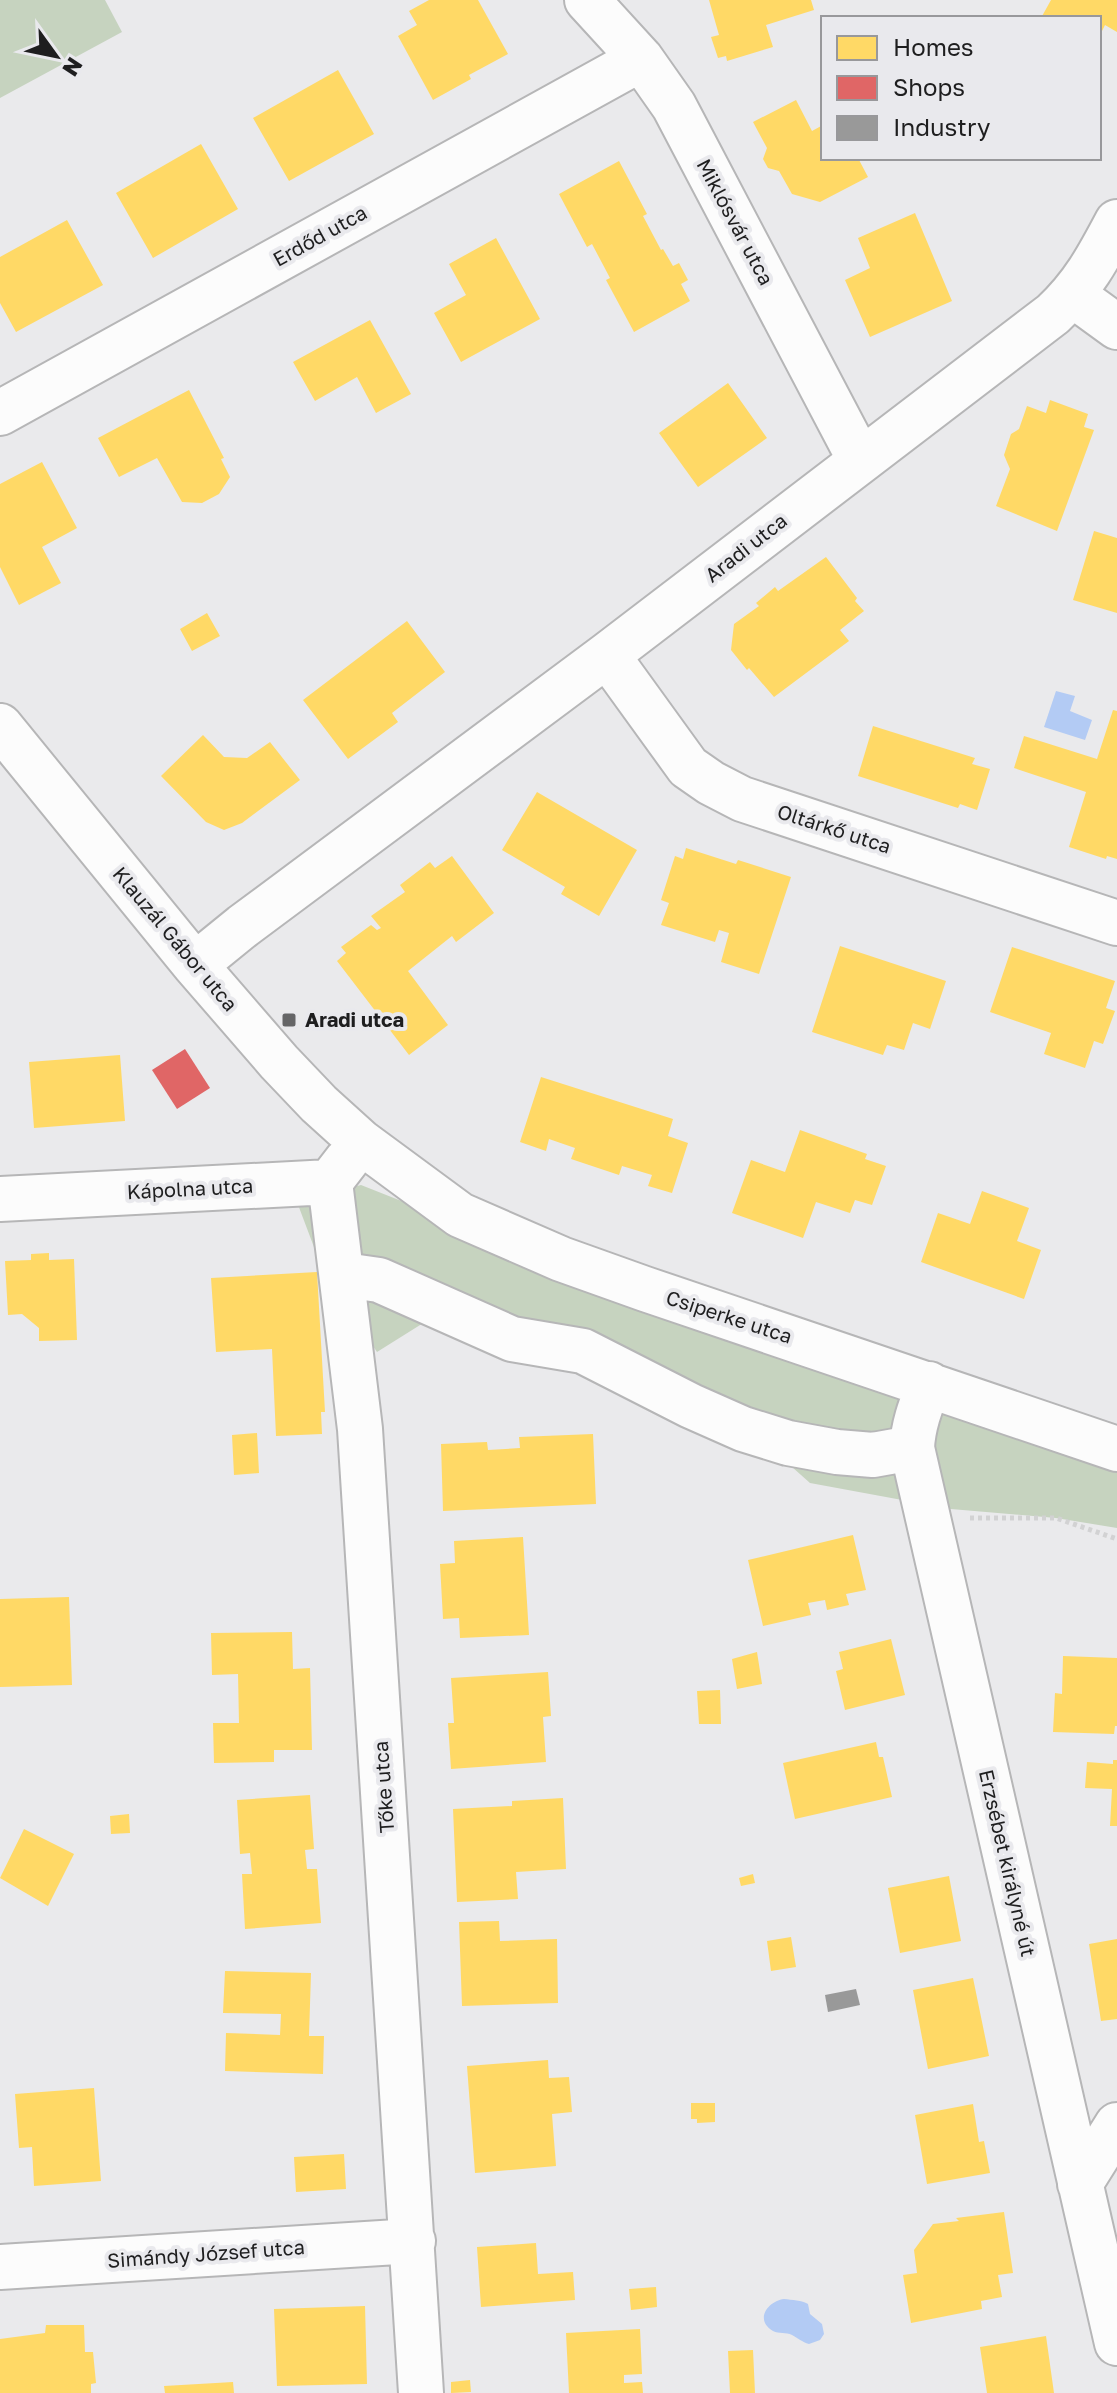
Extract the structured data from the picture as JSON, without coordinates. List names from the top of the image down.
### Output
{
  "streets": {
    "street": [
      "Miklósvár utca",
      "Erdőd utca",
      "Aradi utca",
      "Oltárkő utca",
      "Klauzál Gábor utca",
      "Kápolna utca",
      "Csiperke utca",
      "Tőke utca",
      "Erzsébet királyné út",
      "Simándy József utca"
    ]
  },
  "crossings": [
    ["Miklósvár utca", "Erdőd utca"],
    ["Miklósvár utca", "Aradi utca"],
    ["Aradi utca", "Oltárkő utca"],
    ["Aradi utca", "Klauzál Gábor utca"],
    ["Klauzál Gábor utca", "Csiperke utca"],
    ["Kápolna utca", "Tőke utca"],
    ["Csiperke utca", "Erzsébet királyné út"],
    ["Tőke utca", "Simándy József utca"]
  ],
  "places": {
    "transit": ["Aradi utca"]
  },
  "legend": ["Homes", "Shops", "Industry"],
  "north": "bottom right"
}
